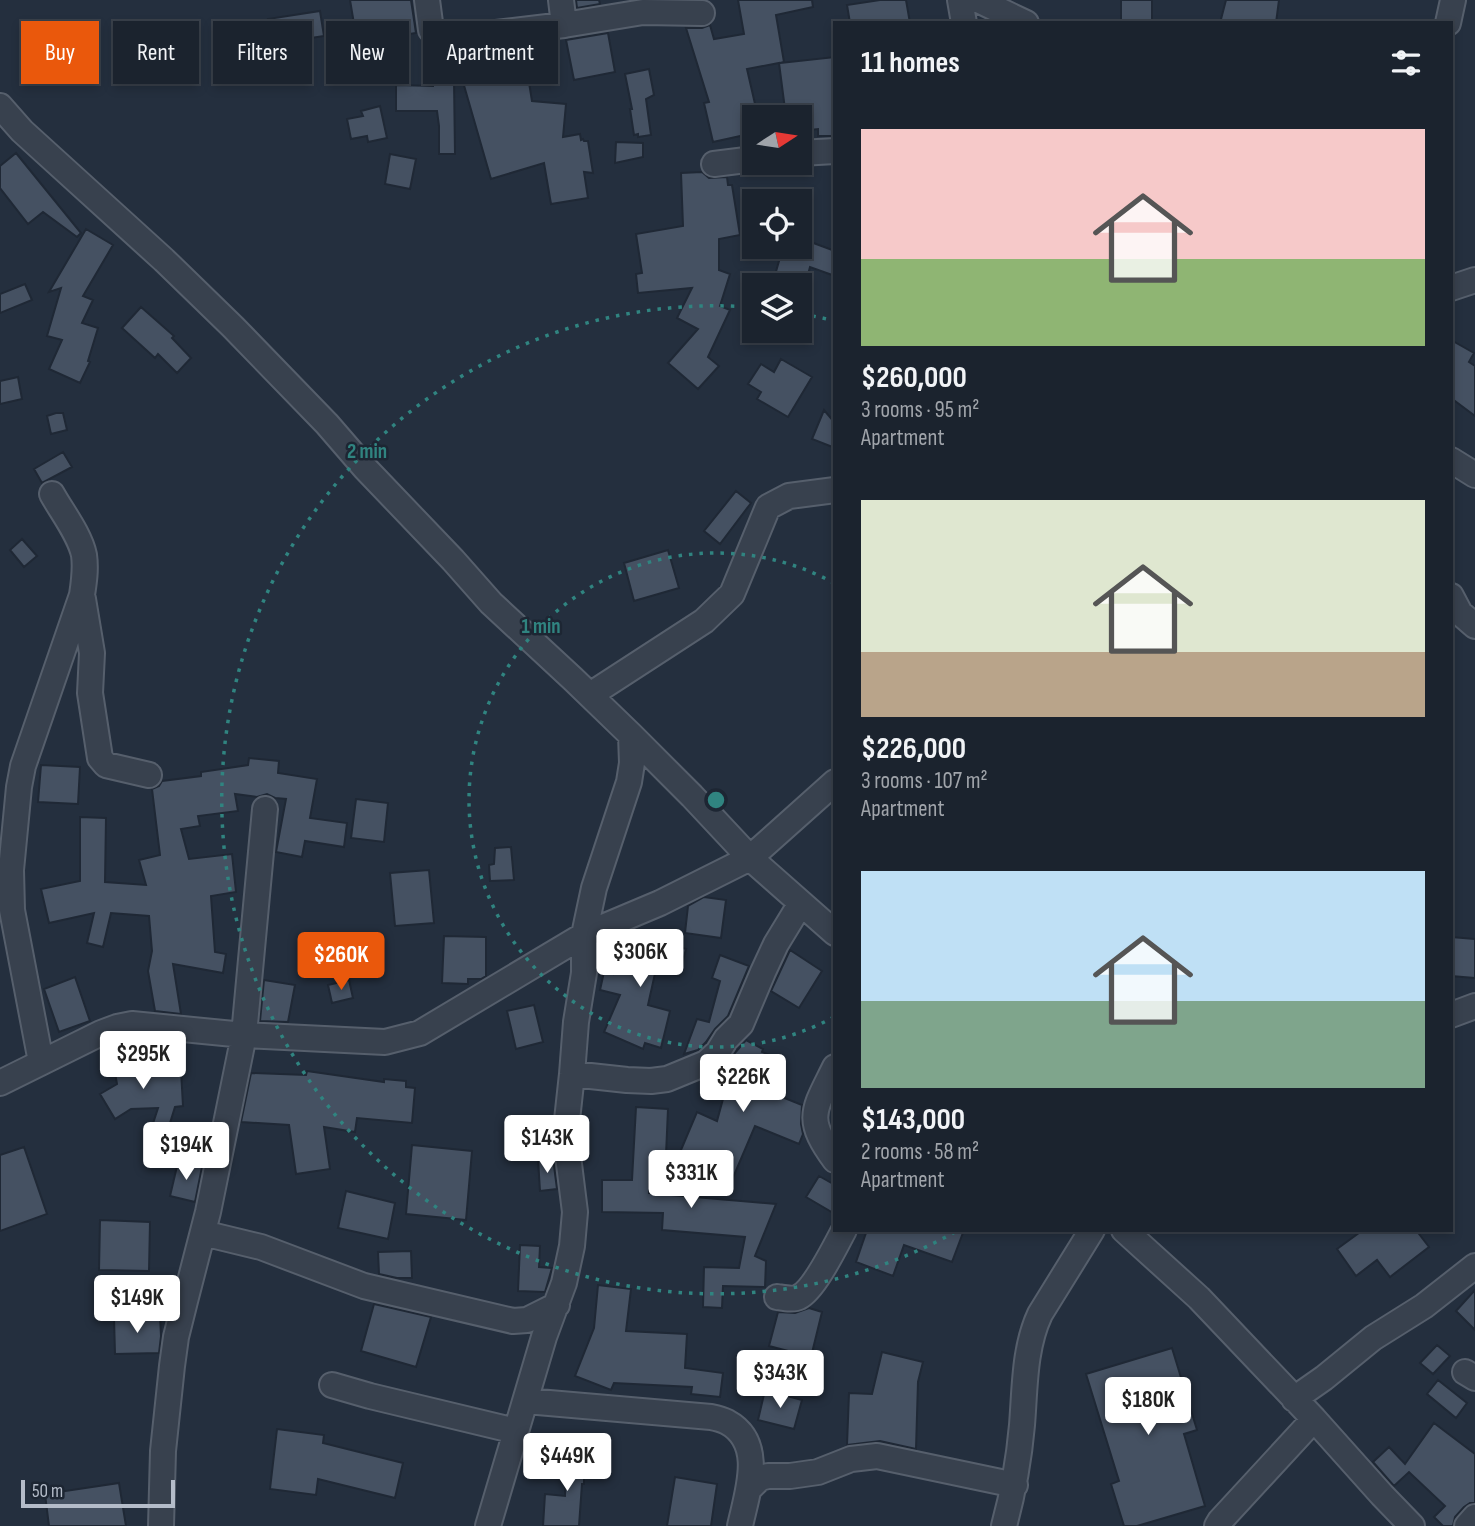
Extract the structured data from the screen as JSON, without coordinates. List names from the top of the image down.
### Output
{
  "scale_bar": "50 m",
  "north": "right",
  "page": {
    "chip": [
      "Buy",
      "Rent",
      "Filters",
      "New",
      "Apartment"
    ],
    "heading": "11 homes",
    "list": [
      {
        "name": "$260,000",
        "note": "3 rooms · 95 m² · Apartment"
      },
      {
        "name": "$226,000",
        "note": "3 rooms · 107 m² · Apartment"
      },
      {
        "name": "$143,000",
        "note": "2 rooms · 58 m² · Apartment"
      }
    ],
    "price": [
      "$306K",
      "$260K",
      "$295K",
      "$226K",
      "$143K",
      "$194K",
      "$331K",
      "$149K",
      "$343K",
      "$180K",
      "$449K"
    ],
    "scale": "50 m"
  },
  "rings": ["2 min", "1 min"]
}
